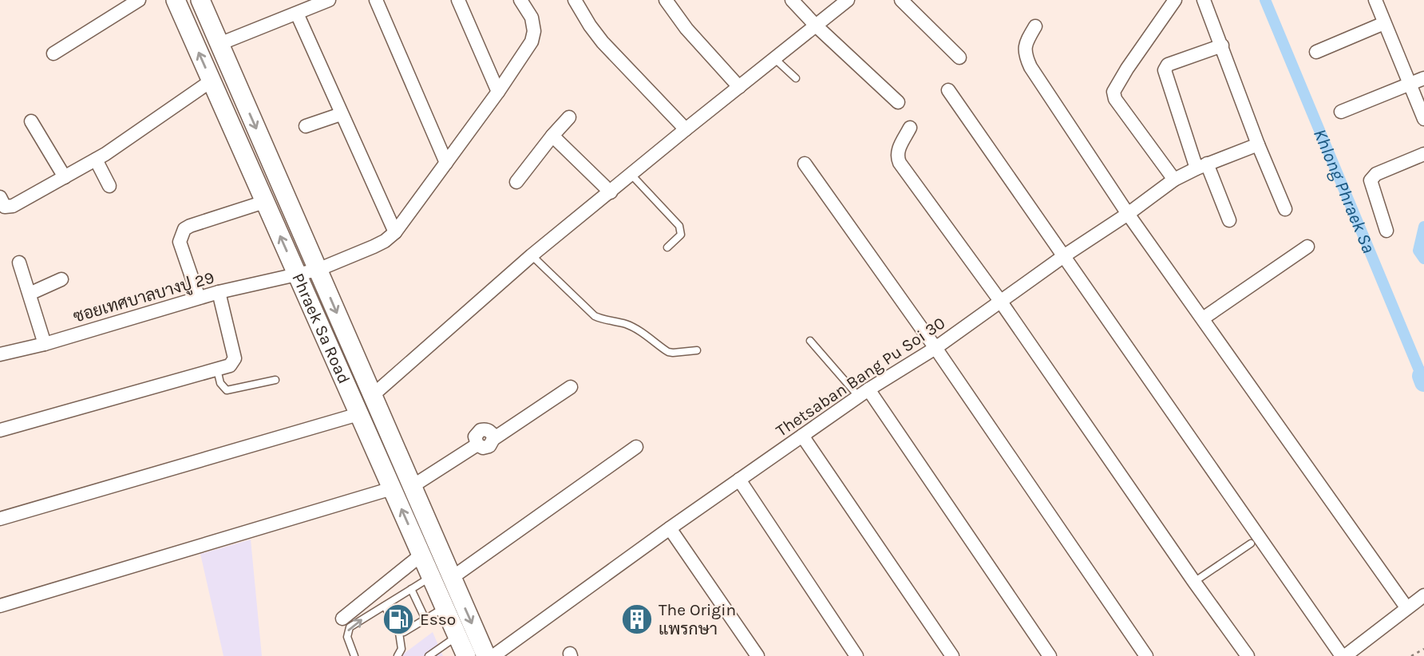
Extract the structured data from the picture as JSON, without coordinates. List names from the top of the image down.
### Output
{
  "streets": {
    "main road": ["Phraek Sa Road"],
    "street": ["ซอยเทศบาลบางปู 29", "Thetsaban Bang Pu Soi 30"]
  },
  "crossings": [
    ["ซอยเทศบาลบางปู 29", "Phraek Sa Road"]
  ],
  "water": ["Khlong Phraek Sa"],
  "places": {
    "fuel station": ["Esso"],
    "building": ["The Origin แพรกษา"]
  }
}
